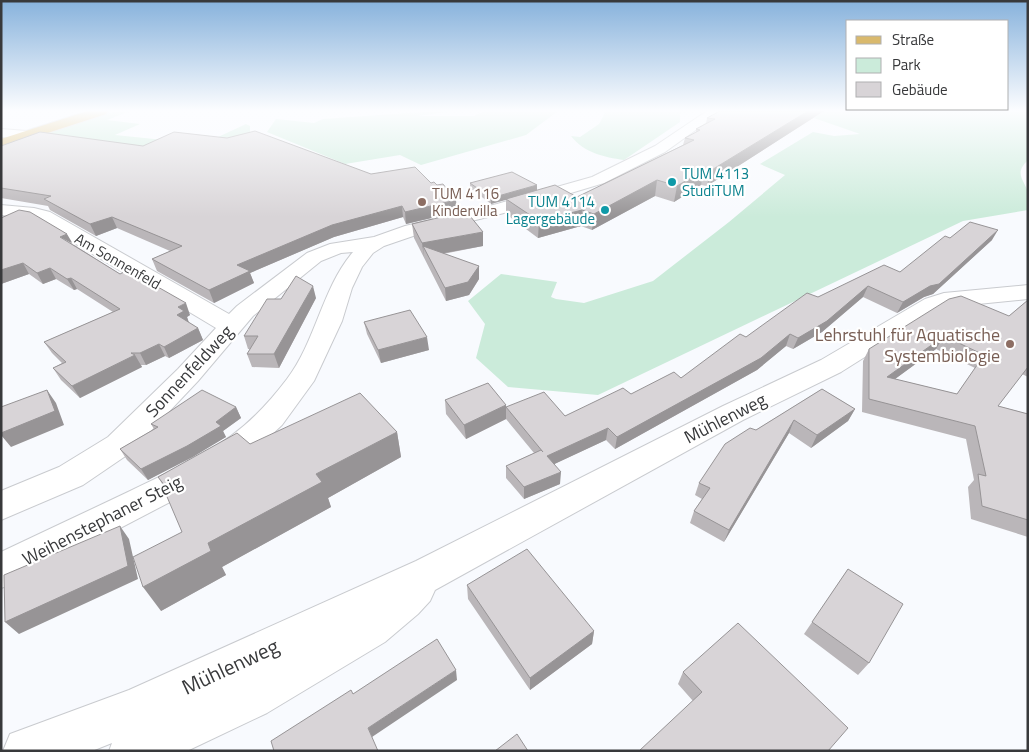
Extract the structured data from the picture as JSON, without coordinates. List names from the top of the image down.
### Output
{
  "streets": {
    "street": [
      "Am Sonnenfeld",
      "Sonnenfeldweg",
      "Mühlenweg",
      "Weihenstephaner Steig"
    ]
  },
  "crossings": [
    ["Am Sonnenfeld", "Sonnenfeldweg"],
    ["Sonnenfeldweg", "Weihenstephaner Steig"]
  ],
  "places": [
    "TUM 4113 StudiTUM",
    "TUM 4116 Kindervilla",
    "TUM 4114 Lagergebäude",
    "Lehrstuhl für Aquatische Systembiologie"
  ],
  "legend": ["Straße", "Park", "Gebäude"]
}
